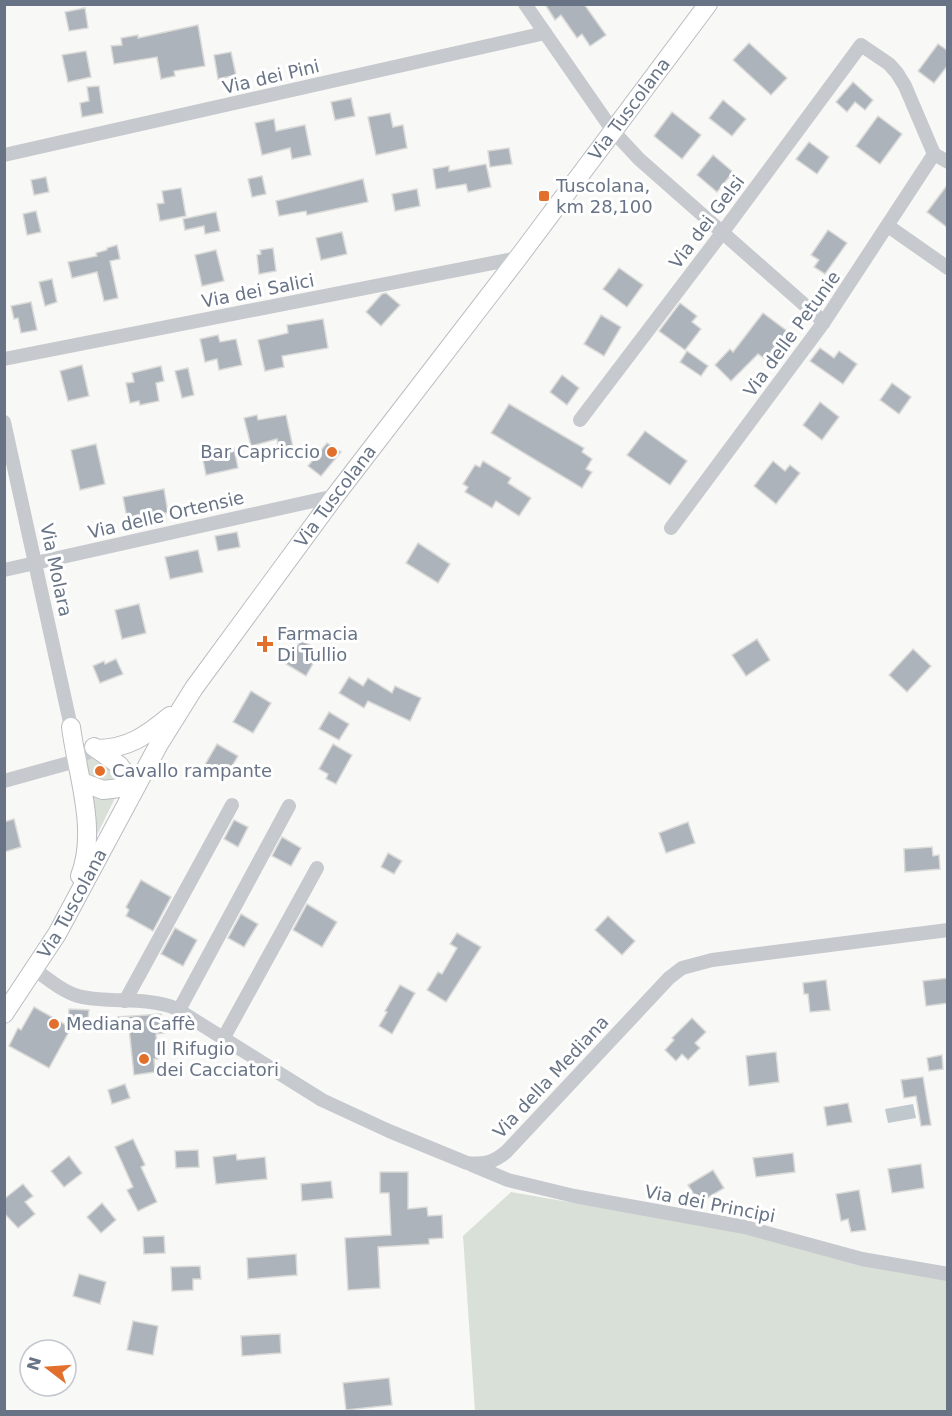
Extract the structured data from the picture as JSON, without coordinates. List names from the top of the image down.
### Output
{
  "streets": {
    "main road": ["Via Tuscolana"],
    "street": [
      "Via dei Pini",
      "Via dei Gelsi",
      "Via dei Salici",
      "Via delle Petunie",
      "Via delle Ortensie",
      "Via Molara",
      "Via della Mediana",
      "Via dei Principi"
    ]
  },
  "crossings": [
    ["Via Tuscolana", "Via dei Salici"],
    ["Via Tuscolana", "Via delle Ortensie"],
    ["Via dei Gelsi", "Via delle Petunie"],
    ["Via delle Ortensie", "Via Molara"],
    ["Via della Mediana", "Via dei Principi"]
  ],
  "places": {
    "transit": ["Tuscolana, km 28,100"],
    "other": [
      "Bar Capriccio",
      "Cavallo rampante",
      "Mediana Caffè",
      "Il Rifugio dei Cacciatori"
    ],
    "health": ["Farmacia Di Tullio"]
  },
  "north": "left"
}
